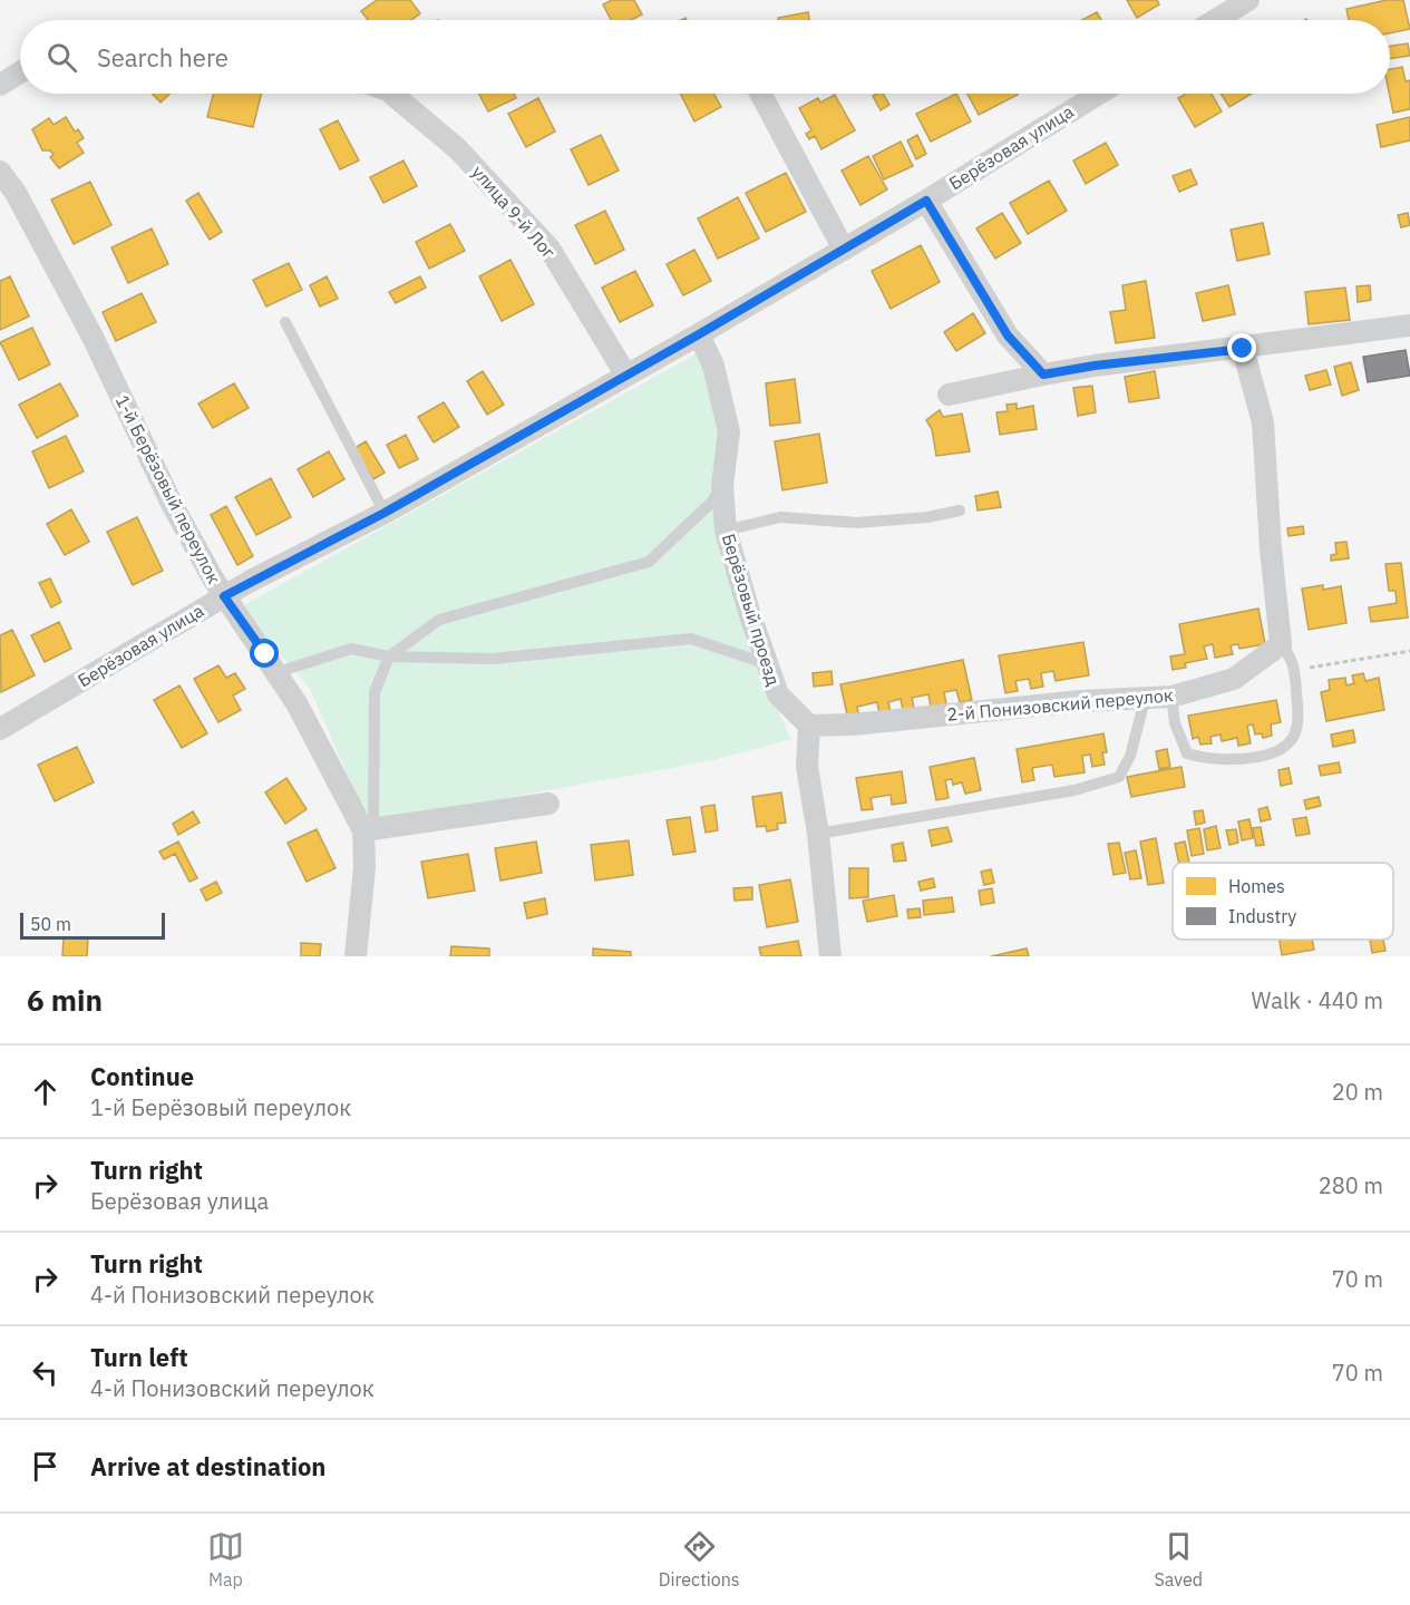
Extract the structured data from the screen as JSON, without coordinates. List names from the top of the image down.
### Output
{
  "streets": {
    "street": [
      "Берёзовая улица",
      "улица 9-й Лог",
      "1-й Берёзовый переулок",
      "Берёзовый проезд",
      "2-й Понизовский переулок"
    ]
  },
  "crossings": [
    ["Берёзовая улица", "улица 9-й Лог"],
    ["Берёзовая улица", "1-й Берёзовый переулок"],
    ["Берёзовая улица", "Берёзовый проезд"],
    ["Берёзовый проезд", "2-й Понизовский переулок"]
  ],
  "legend": ["Homes", "Industry"],
  "scale_bar": "50 m",
  "page": {
    "search": "Search here",
    "scale": "50 m",
    "heading": ["6 min", "Walk · 440 m"],
    "list": [
      ["Continue", "1-й Берёзовый переулок", "20 m"],
      ["Turn right", "Берёзовая улица", "280 m"],
      ["Turn right", "4-й Понизовский переулок", "70 m"],
      ["Turn left", "4-й Понизовский переулок", "70 m"],
      "Arrive at destination"
    ],
    "nav": ["Map", "Directions", "Saved"]
  }
}
